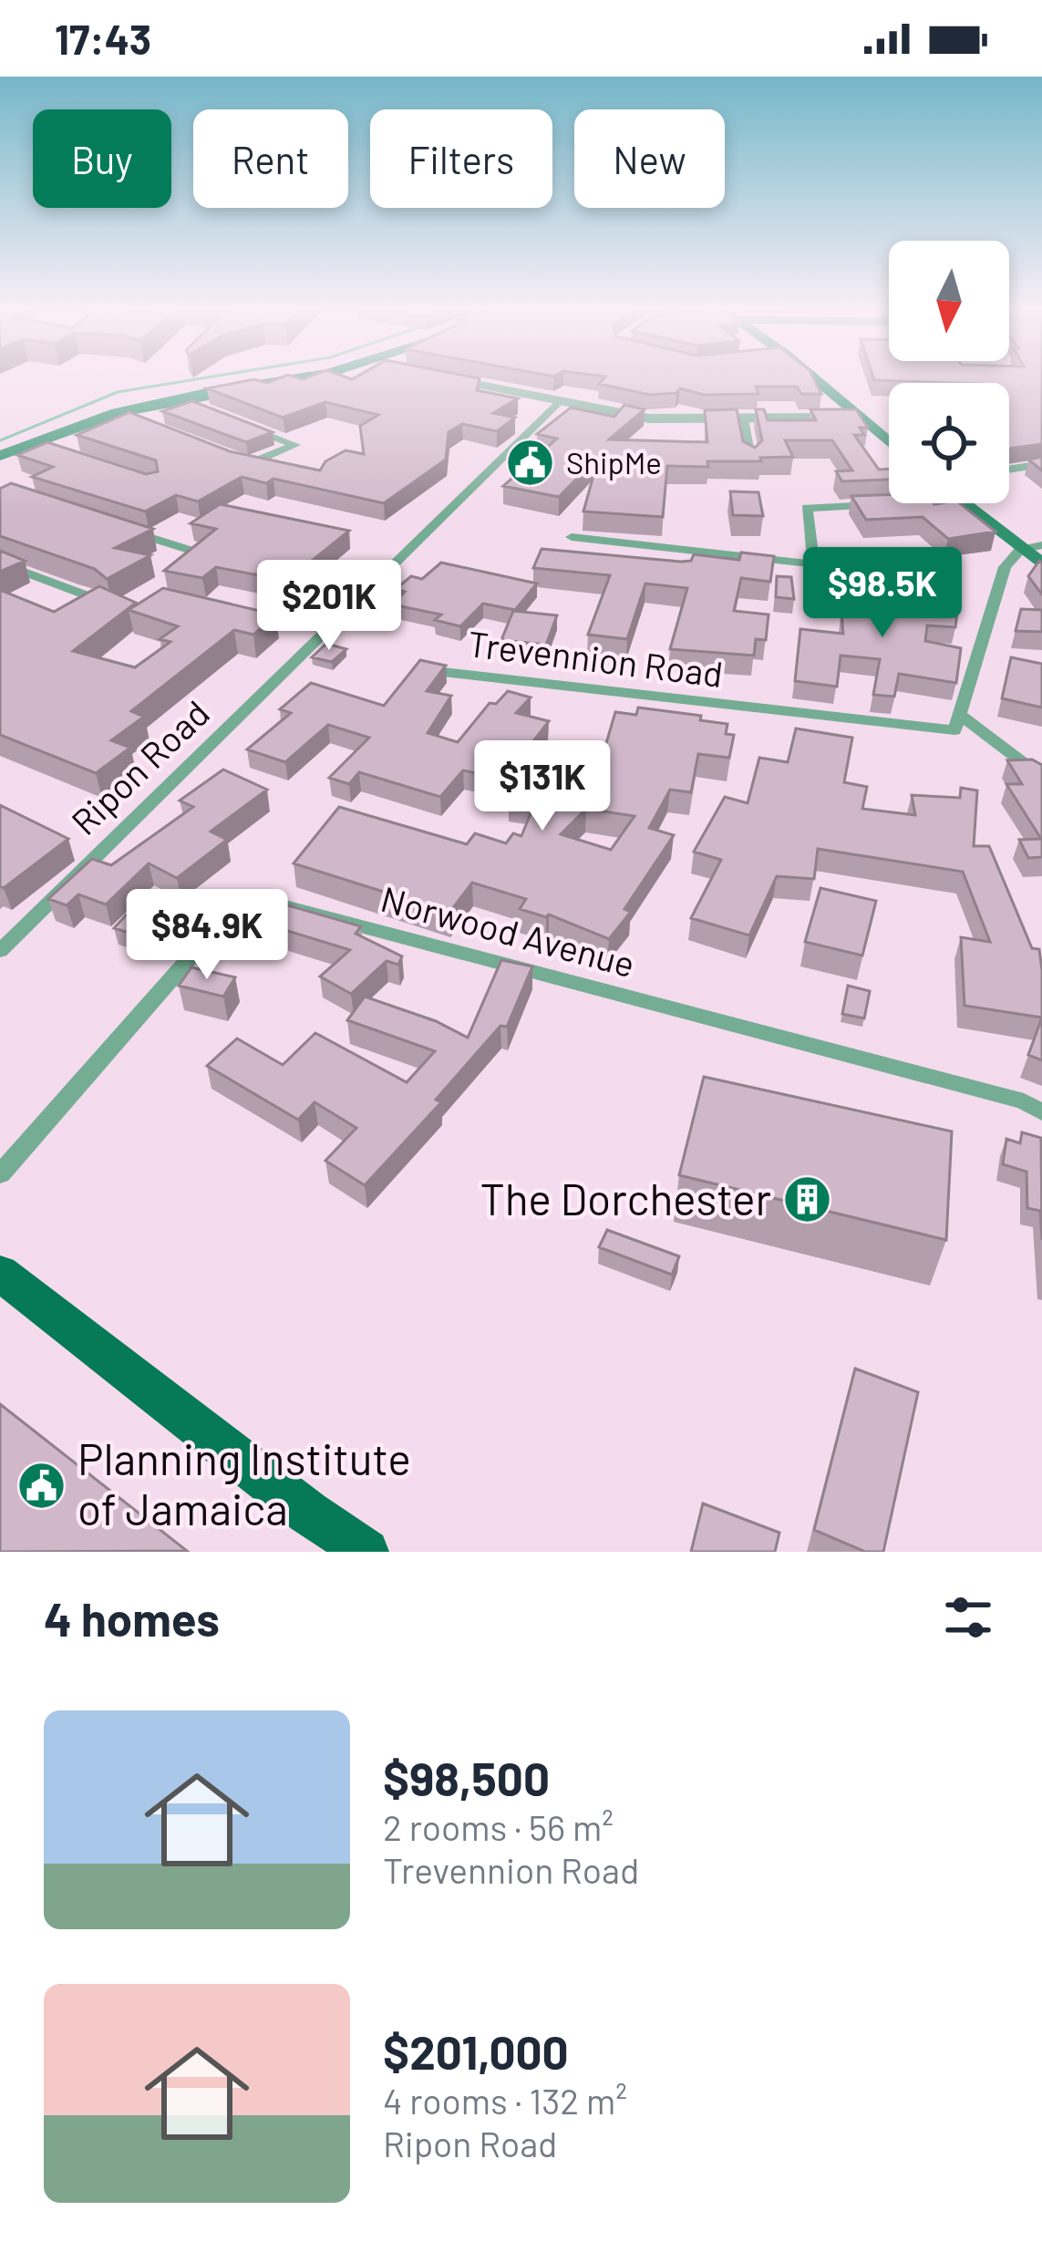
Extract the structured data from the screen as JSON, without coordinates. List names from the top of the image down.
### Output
{
  "streets": {
    "street": ["Trevennion Road", "Ripon Road", "Norwood Avenue"]
  },
  "places": {
    "public building": ["ShipMe", "Planning Institute of Jamaica"],
    "building": ["The Dorchester"]
  },
  "north": "bottom",
  "page": {
    "status": "17:43",
    "chip": [
      "Buy",
      "Rent",
      "Filters",
      "New"
    ],
    "price": [
      "$98.5K",
      "$201K",
      "$131K",
      "$84.9K"
    ],
    "heading": "4 homes",
    "list": [
      {
        "name": "$98,500",
        "note": "2 rooms · 56 m² · Trevennion Road"
      },
      {
        "name": "$201,000",
        "note": "4 rooms · 132 m² · Ripon Road"
      }
    ]
  }
}
